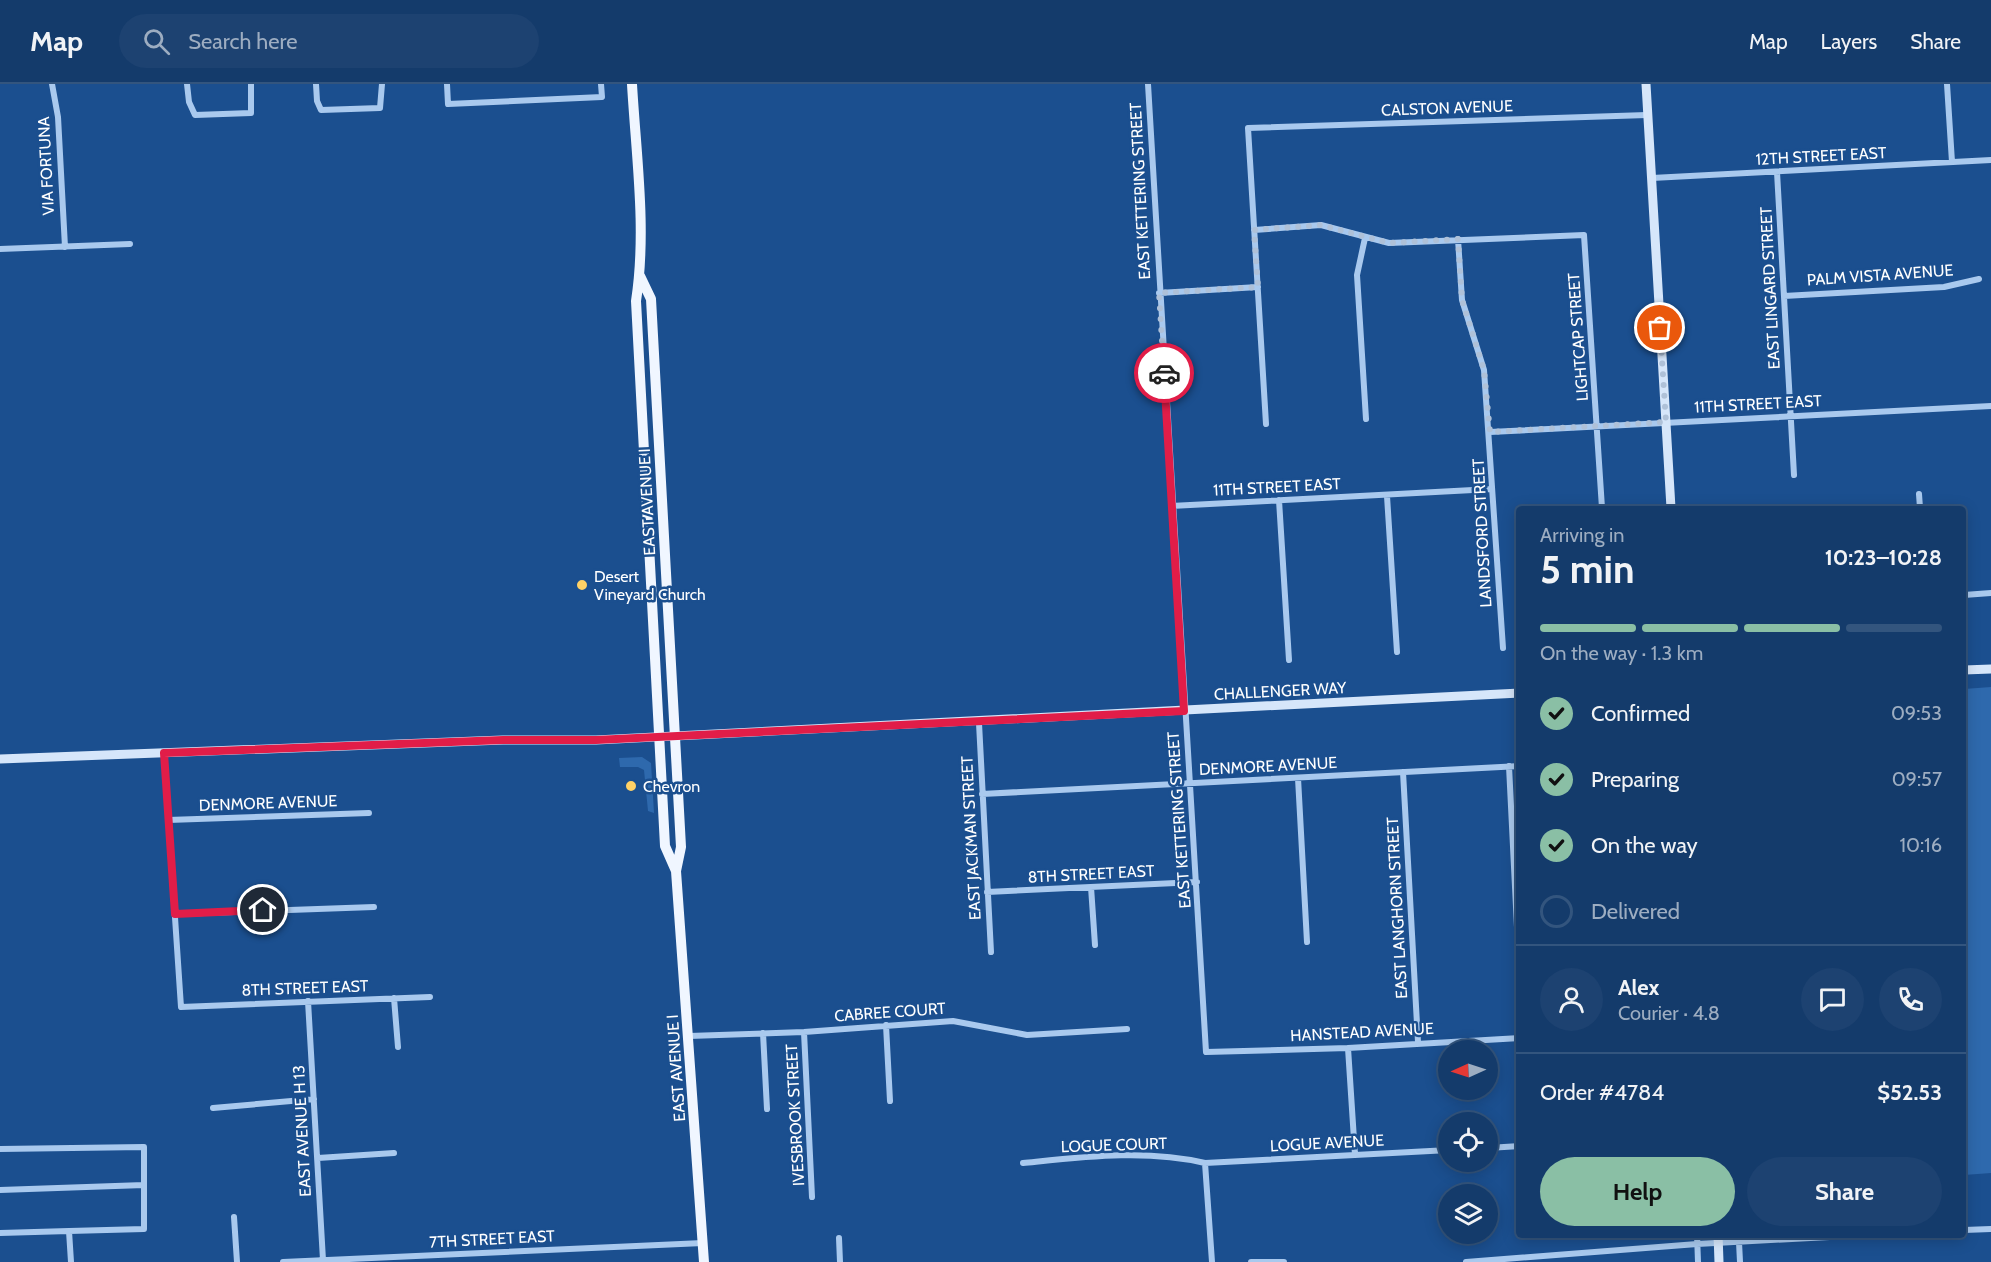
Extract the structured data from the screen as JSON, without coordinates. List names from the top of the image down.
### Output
{
  "streets": {
    "main road": ["EAST AVENUE I", "CHALLENGER WAY"],
    "street": [
      "CALSTON AVENUE",
      "12TH STREET EAST",
      "VIA FORTUNA",
      "EAST KETTERING STREET",
      "PALM VISTA AVENUE",
      "EAST LINGARD STREET",
      "LIGHTCAP STREET",
      "11TH STREET EAST",
      "LANDSFORD STREET",
      "DENMORE AVENUE",
      "EAST JACKMAN STREET",
      "8TH STREET EAST",
      "EAST LANGHORN STREET",
      "CABREE COURT",
      "HANSTEAD AVENUE",
      "IVESBROOK STREET",
      "EAST AVENUE H 13",
      "LOGUE AVENUE",
      "LOGUE COURT",
      "7TH STREET EAST"
    ]
  },
  "crossings": [
    ["12TH STREET EAST", "EAST LINGARD STREET"],
    ["EAST KETTERING STREET", "11TH STREET EAST"],
    ["EAST KETTERING STREET", "CHALLENGER WAY"],
    ["EAST KETTERING STREET", "DENMORE AVENUE"],
    ["EAST KETTERING STREET", "8TH STREET EAST"],
    ["EAST KETTERING STREET", "HANSTEAD AVENUE"],
    ["PALM VISTA AVENUE", "EAST LINGARD STREET"],
    ["EAST LINGARD STREET", "11TH STREET EAST"],
    ["LIGHTCAP STREET", "11TH STREET EAST"],
    ["LIGHTCAP STREET", "LANDSFORD STREET"],
    ["11TH STREET EAST", "LANDSFORD STREET"],
    ["EAST AVENUE I", "CHALLENGER WAY"],
    ["EAST AVENUE I", "CABREE COURT"],
    ["EAST AVENUE I", "7TH STREET EAST"],
    ["CHALLENGER WAY", "EAST JACKMAN STREET"],
    ["DENMORE AVENUE", "EAST JACKMAN STREET"],
    ["DENMORE AVENUE", "EAST LANGHORN STREET"],
    ["EAST JACKMAN STREET", "8TH STREET EAST"],
    ["8TH STREET EAST", "EAST AVENUE H 13"],
    ["EAST LANGHORN STREET", "HANSTEAD AVENUE"],
    ["CABREE COURT", "IVESBROOK STREET"],
    ["EAST AVENUE H 13", "7TH STREET EAST"],
    ["LOGUE AVENUE", "LOGUE COURT"]
  ],
  "places": ["Desert Vineyard Church", "Chevron"],
  "north": "left",
  "page": {
    "header": "Map",
    "search": "Search here",
    "nav": ["Map", "Layers", "Share"],
    "heading": ["5 min", "Arriving in", "10:23–10:28"],
    "panel": [
      "Alex",
      "Courier · 4.8",
      "Order #4784",
      "$52.53"
    ],
    "bar": "On the way · 1.3 km",
    "list": [
      ["Confirmed", "09:53"],
      ["Preparing", "09:57"],
      ["On the way", "10:16"],
      "Delivered"
    ],
    "buttons": ["Help", "Share"]
  }
}
